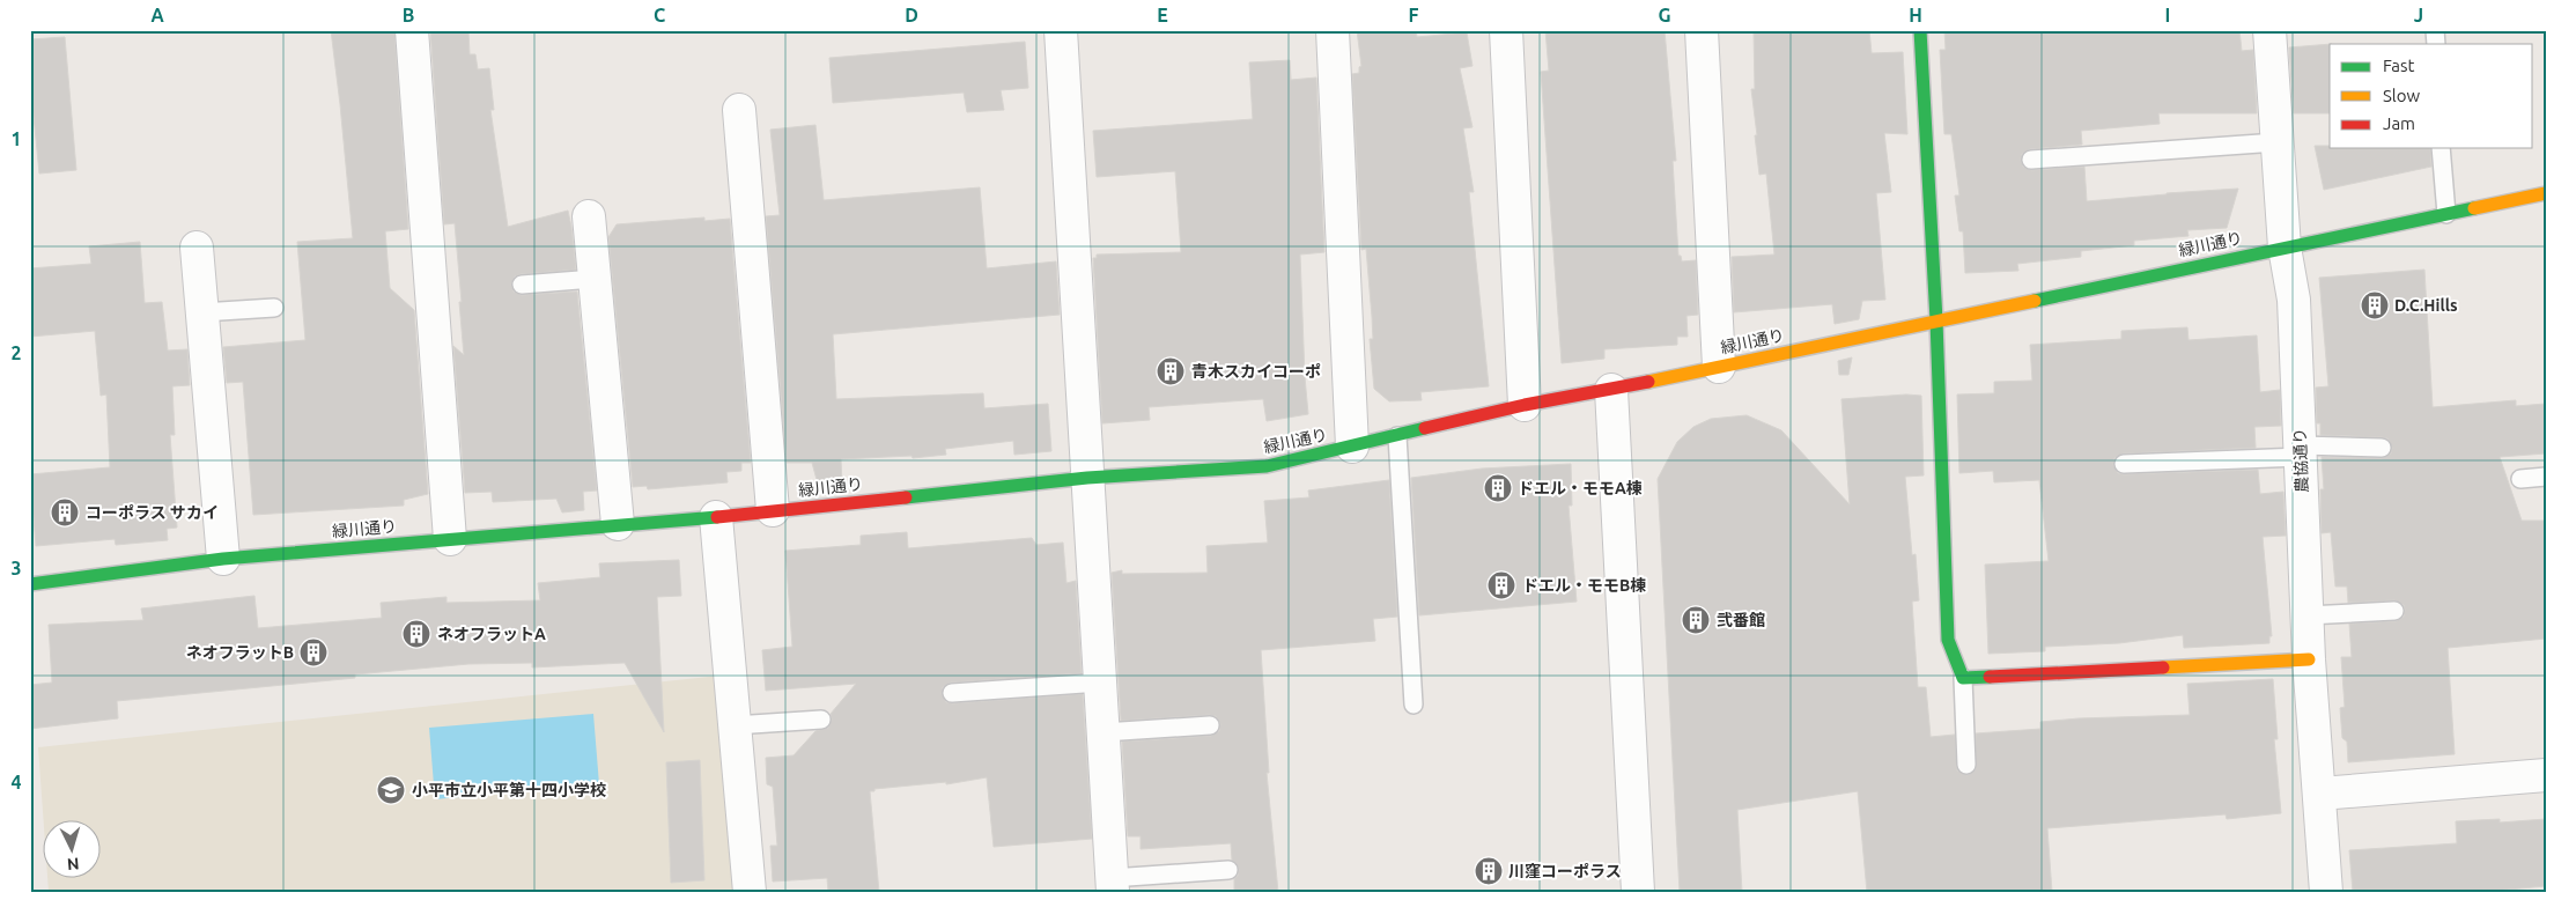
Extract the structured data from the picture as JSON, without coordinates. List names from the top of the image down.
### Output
{
  "streets": {
    "street": ["緑川通り", "農協通り"]
  },
  "crossings": [
    ["緑川通り", "農協通り"]
  ],
  "places": {
    "building": [
      "D.C.Hills",
      "青木スカイコーポ",
      "ドエル・モモA棟",
      "コーポラス サカイ",
      "ドエル・モモB棟",
      "弐番館",
      "ネオフラットA",
      "ネオフラットB",
      "川窪コーポラス"
    ],
    "school or university": ["小平市立小平第十四小学校"]
  },
  "legend": ["Fast", "Slow", "Jam"],
  "north": "bottom",
  "grid": {
    "columns": [
      "A",
      "B",
      "C",
      "D",
      "E",
      "F",
      "G",
      "H",
      "I",
      "J"
    ],
    "rows": [
      "1",
      "2",
      "3",
      "4"
    ]
  }
}
